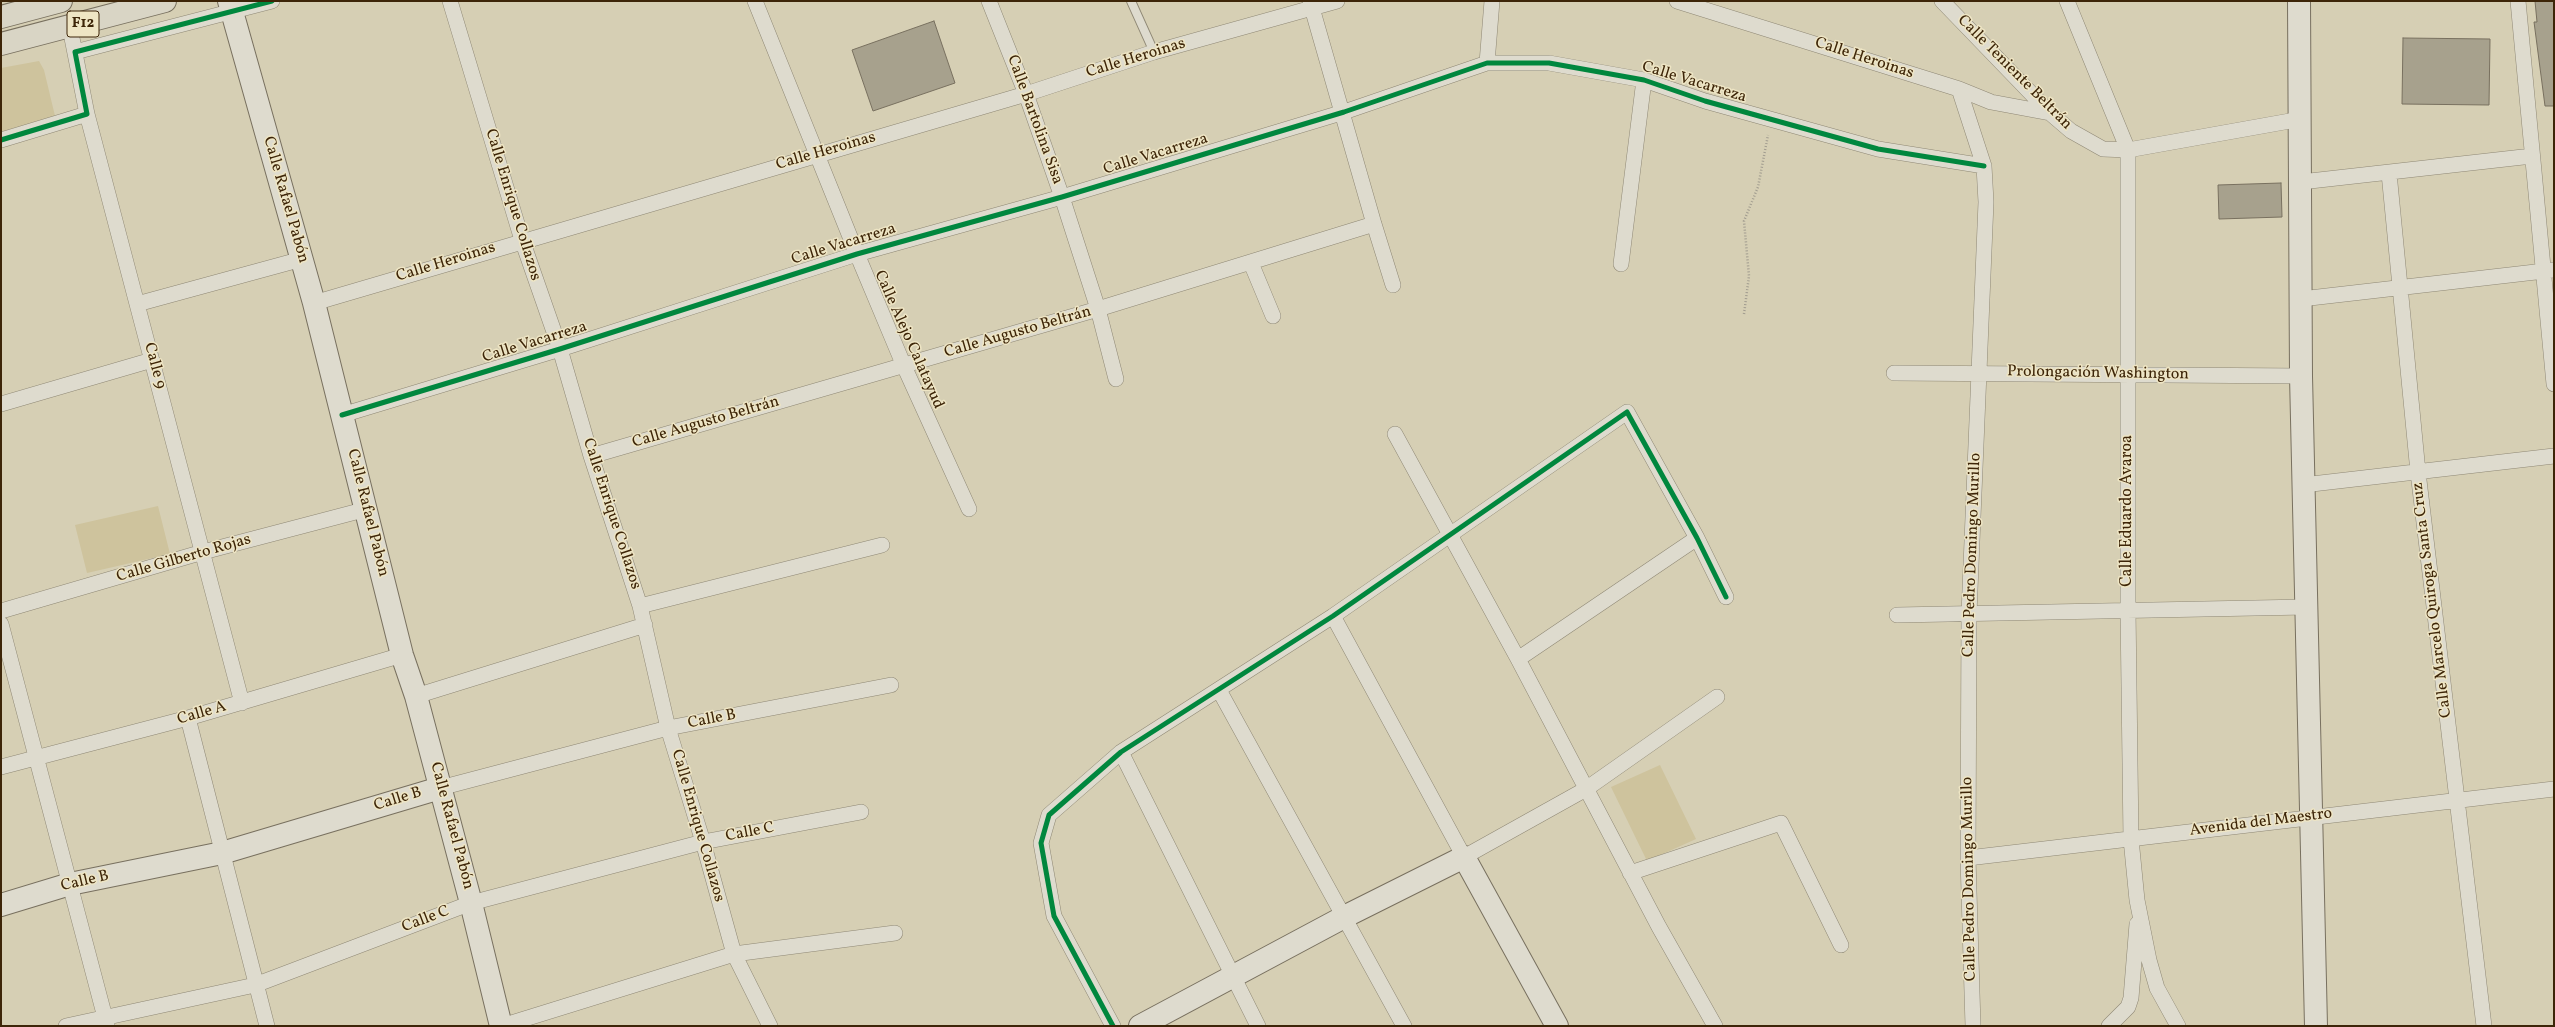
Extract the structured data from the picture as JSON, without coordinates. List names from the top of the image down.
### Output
{
  "streets": {
    "main road": ["F12"],
    "street": [
      "Calle Heroinas",
      "Calle Teniente Beltrán",
      "Calle Vacarreza",
      "Calle Bartolina Sisa",
      "Calle Rafael Pabón",
      "Calle Enrique Collazos",
      "Calle Augusto Beltrán",
      "Calle Alejo Calatayud",
      "Calle 9",
      "Prolongación Washington",
      "Calle Eduardo Avaroa",
      "Calle Pedro Domingo Murillo",
      "Calle Gilberto Rojas",
      "Calle Marcelo Quiroga Santa Cruz",
      "Calle A",
      "Calle B",
      "Avenida del Maestro",
      "Calle C"
    ]
  },
  "crossings": [
    ["F12", "Calle 9"],
    ["Calle Heroinas", "Calle Teniente Beltrán"],
    ["Calle Heroinas", "Calle Bartolina Sisa"],
    ["Calle Heroinas", "Calle Rafael Pabón"],
    ["Calle Heroinas", "Calle Enrique Collazos"],
    ["Calle Heroinas", "Calle Alejo Calatayud"],
    ["Calle Heroinas", "Calle Pedro Domingo Murillo"],
    ["Calle Teniente Beltrán", "Calle Eduardo Avaroa"],
    ["Calle Vacarreza", "Calle Bartolina Sisa"],
    ["Calle Vacarreza", "Calle Rafael Pabón"],
    ["Calle Vacarreza", "Calle Enrique Collazos"],
    ["Calle Vacarreza", "Calle Alejo Calatayud"],
    ["Calle Vacarreza", "Calle Pedro Domingo Murillo"],
    ["Calle Bartolina Sisa", "Calle Augusto Beltrán"],
    ["Calle Rafael Pabón", "Calle Gilberto Rojas"],
    ["Calle Rafael Pabón", "Calle A"],
    ["Calle Rafael Pabón", "Calle B"],
    ["Calle Rafael Pabón", "Calle C"],
    ["Calle Enrique Collazos", "Calle Augusto Beltrán"],
    ["Calle Enrique Collazos", "Calle B"],
    ["Calle Enrique Collazos", "Calle C"],
    ["Calle Augusto Beltrán", "Calle Alejo Calatayud"],
    ["Calle 9", "Calle Gilberto Rojas"],
    ["Calle 9", "Calle A"],
    ["Prolongación Washington", "Calle Eduardo Avaroa"],
    ["Prolongación Washington", "Calle Pedro Domingo Murillo"],
    ["Calle Eduardo Avaroa", "Avenida del Maestro"],
    ["Calle Pedro Domingo Murillo", "Avenida del Maestro"],
    ["Calle Marcelo Quiroga Santa Cruz", "Avenida del Maestro"]
  ]
}
